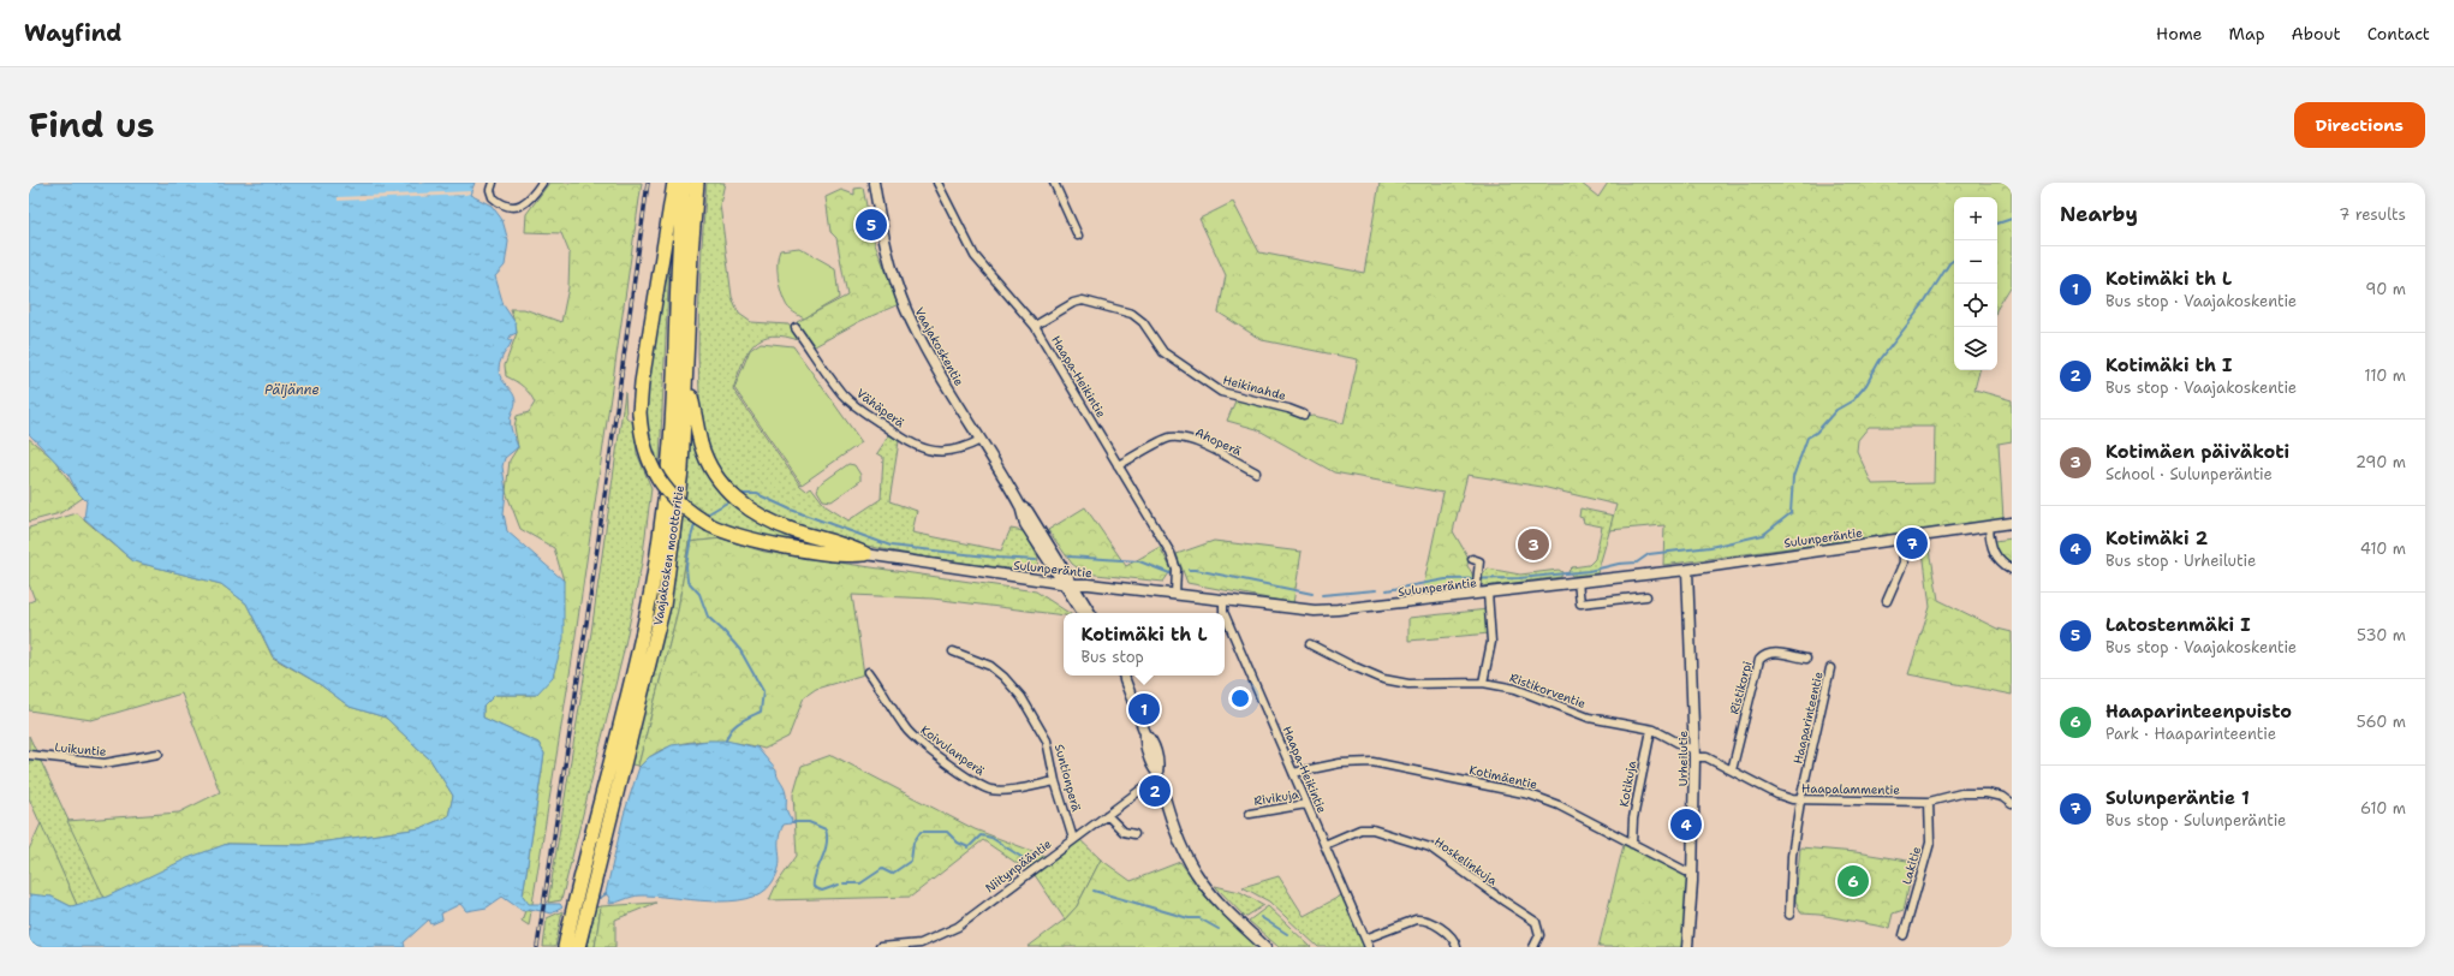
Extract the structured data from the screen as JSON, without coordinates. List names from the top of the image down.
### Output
{
  "streets": {
    "highway": ["Vaajakosken moottoritie"],
    "street": [
      "Vaajakoskentie",
      "Haapa-Heikintie",
      "Heikinahde",
      "Vähäperä",
      "Ahoperä",
      "Sulunperäntie",
      "Ristikorpi",
      "Ristikorventie",
      "Haaparinteentie",
      "Luikuntie",
      "Koivulanperä",
      "Urheilutie",
      "Kotimäentie",
      "Suntionperä",
      "Kotikuja",
      "Haapalammentie",
      "Rivikuja",
      "Hoskelinkuja",
      "Niitynpääntie",
      "Lakitie"
    ]
  },
  "crossings": [
    ["Vaajakoskentie", "Vähäperä"],
    ["Vaajakoskentie", "Sulunperäntie"],
    ["Haapa-Heikintie", "Heikinahde"],
    ["Haapa-Heikintie", "Ahoperä"],
    ["Haapa-Heikintie", "Sulunperäntie"],
    ["Haapa-Heikintie", "Kotimäentie"],
    ["Haapa-Heikintie", "Rivikuja"],
    ["Haapa-Heikintie", "Hoskelinkuja"],
    ["Sulunperäntie", "Urheilutie"],
    ["Ristikorpi", "Haapalammentie"],
    ["Ristikorventie", "Urheilutie"],
    ["Ristikorventie", "Kotikuja"],
    ["Ristikorventie", "Haapalammentie"],
    ["Haaparinteentie", "Haapalammentie"],
    ["Koivulanperä", "Suntionperä"],
    ["Urheilutie", "Kotimäentie"],
    ["Urheilutie", "Haapalammentie"],
    ["Kotimäentie", "Kotikuja"],
    ["Suntionperä", "Niitynpääntie"],
    ["Haapalammentie", "Lakitie"]
  ],
  "water": ["Päijänne"],
  "page": {
    "header": "Wayfind",
    "nav": [
      "Home",
      "Map",
      "About",
      "Contact"
    ],
    "title": "Find us",
    "buttons": "Directions",
    "heading": ["Nearby", "7 results"],
    "map_buttons": ["+", "−"],
    "pins": [
      "5",
      "7",
      "3",
      "1",
      "2",
      "4",
      "6"
    ],
    "list": [
      {
        "mark": "1",
        "name": "Kotimäki th L",
        "note": "Bus stop · Vaajakoskentie",
        "value": "90 m"
      },
      {
        "mark": "2",
        "name": "Kotimäki th I",
        "note": "Bus stop · Vaajakoskentie",
        "value": "110 m"
      },
      {
        "mark": "3",
        "name": "Kotimäen päiväkoti",
        "note": "School · Sulunperäntie",
        "value": "290 m"
      },
      {
        "mark": "4",
        "name": "Kotimäki 2",
        "note": "Bus stop · Urheilutie",
        "value": "410 m"
      },
      {
        "mark": "5",
        "name": "Latostenmäki I",
        "note": "Bus stop · Vaajakoskentie",
        "value": "530 m"
      },
      {
        "mark": "6",
        "name": "Haaparinteenpuisto",
        "note": "Park · Haaparinteentie",
        "value": "560 m"
      },
      {
        "mark": "7",
        "name": "Sulunperäntie 1",
        "note": "Bus stop · Sulunperäntie",
        "value": "610 m"
      }
    ],
    "popup": ["Kotimäki th L", "Bus stop"]
  }
}
